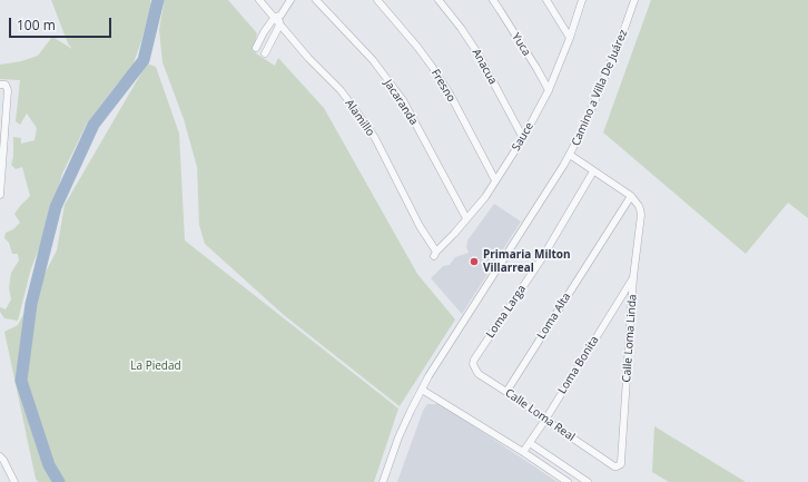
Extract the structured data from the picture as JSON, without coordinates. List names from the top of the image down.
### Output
{
  "streets": {
    "street": [
      "Yuca",
      "Anacua",
      "Fresno",
      "Camino a Villa De Juárez",
      "Jacaranda",
      "Alamillo",
      "Sauce",
      "Loma Larga",
      "Loma Alta",
      "Calle Loma Linda",
      "Loma Bonita",
      "Calle Loma Real"
    ]
  },
  "crossings": [
    ["Yuca", "Sauce"],
    ["Anacua", "Sauce"],
    ["Fresno", "Sauce"],
    ["Jacaranda", "Sauce"],
    ["Alamillo", "Sauce"],
    ["Loma Larga", "Calle Loma Real"],
    ["Loma Alta", "Calle Loma Linda"],
    ["Loma Alta", "Calle Loma Real"],
    ["Calle Loma Linda", "Loma Bonita"],
    ["Calle Loma Linda", "Calle Loma Real"],
    ["Loma Bonita", "Calle Loma Real"]
  ],
  "parks": ["La Piedad"],
  "places": ["Primaria Milton Villarreal"],
  "scale_bar": "100 m"
}
